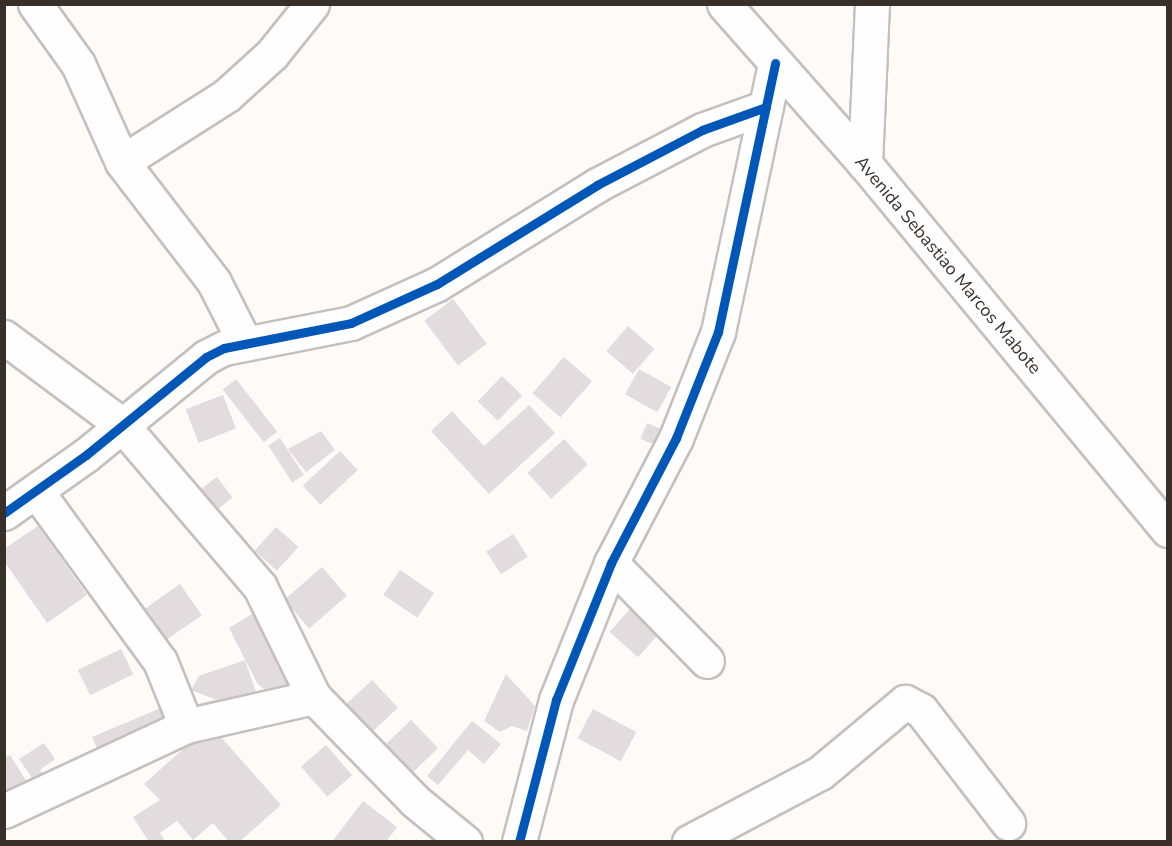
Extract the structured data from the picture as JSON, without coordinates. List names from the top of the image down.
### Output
{
  "streets": {
    "street": ["Avenida Sebastiao Marcos Mabote"]
  }
}
